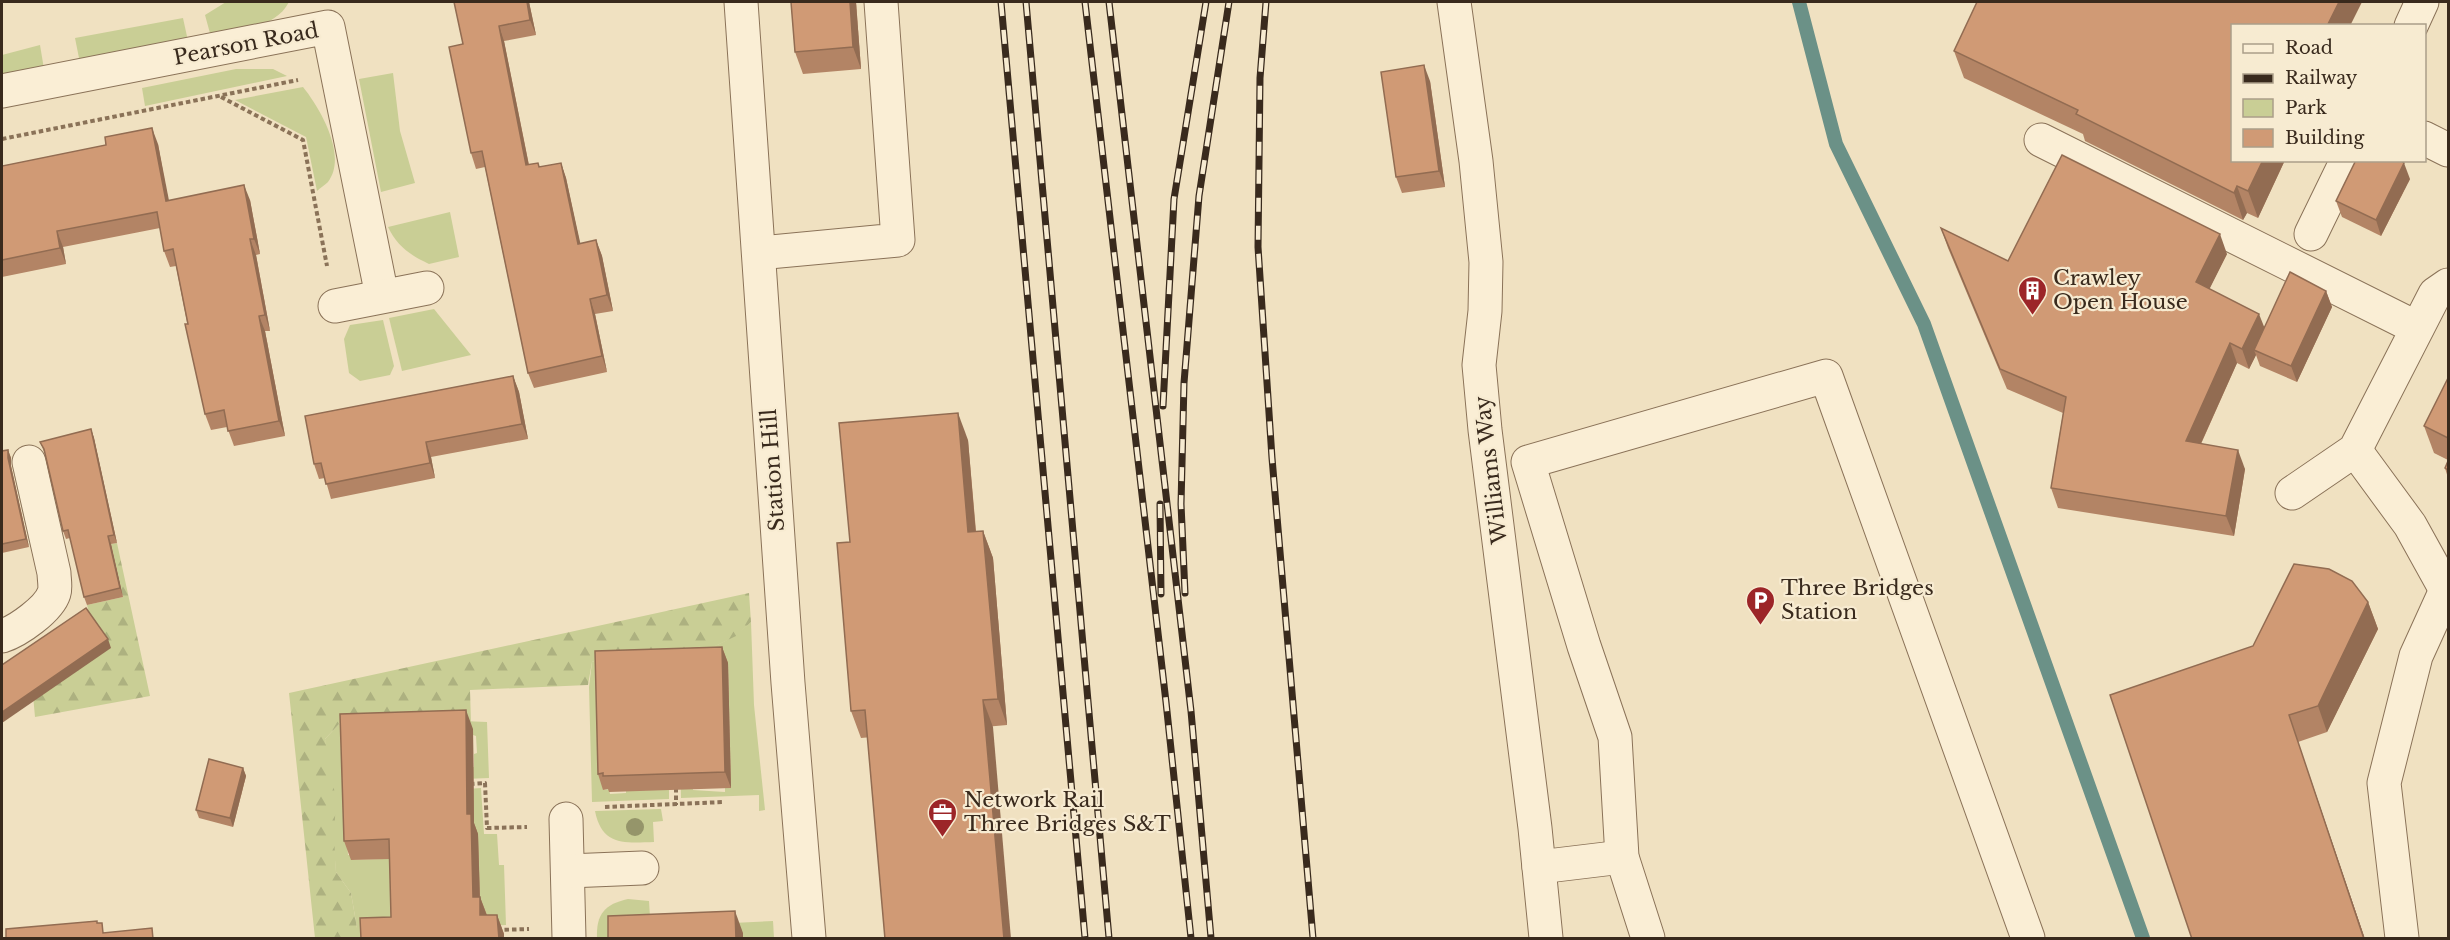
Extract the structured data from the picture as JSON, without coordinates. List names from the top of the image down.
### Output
{
  "streets": {
    "street": ["Pearson Road", "Station Hill", "Williams Way"]
  },
  "places": {
    "building": ["Crawley Open House"],
    "parking": ["Three Bridges Station"],
    "office": ["Network Rail Three Bridges S&T"]
  },
  "legend": [
    "Road",
    "Railway",
    "Park",
    "Building"
  ]
}
